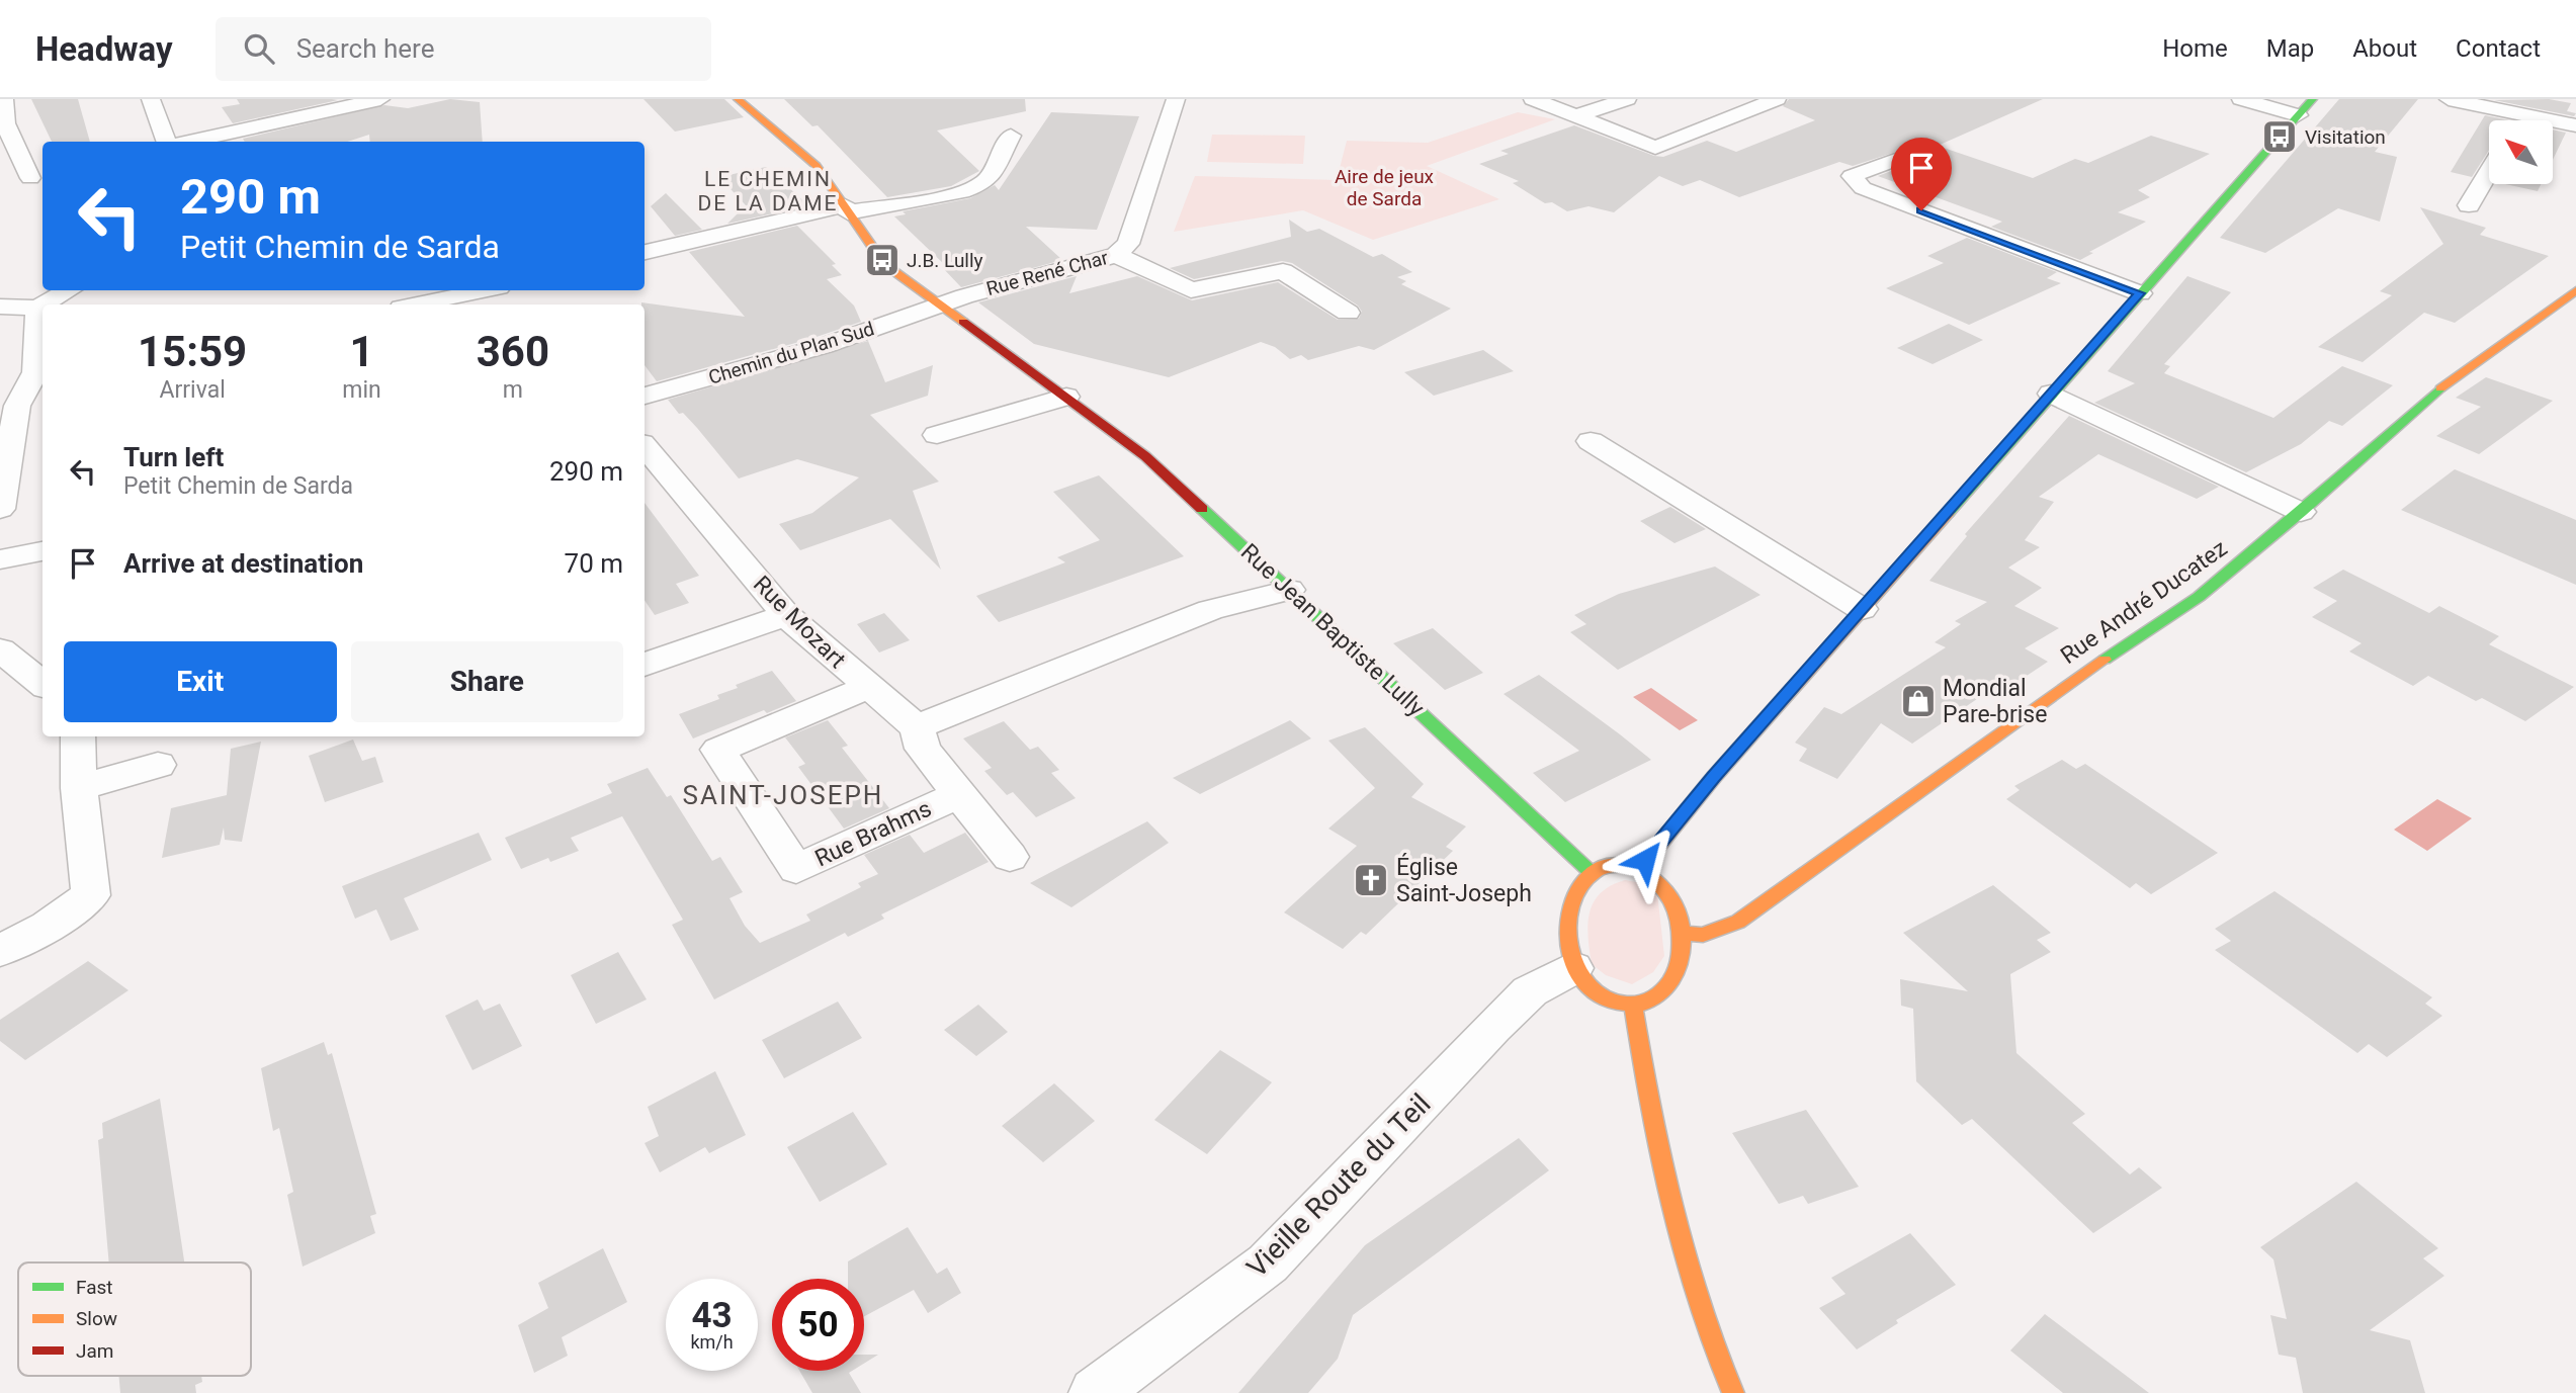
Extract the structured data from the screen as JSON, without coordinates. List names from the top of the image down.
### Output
{
  "streets": {
    "street": [
      "Rue René Char",
      "Chemin du Plan Sud",
      "Rue André Ducatez",
      "Rue Mozart",
      "Rue Jean Baptiste Lully",
      "Rue Brahms",
      "Vieille Route du Teil"
    ]
  },
  "crossings": [
    ["Rue René Char", "Chemin du Plan Sud"],
    ["Rue René Char", "Rue Jean Baptiste Lully"],
    ["Chemin du Plan Sud", "Rue Jean Baptiste Lully"],
    ["Rue André Ducatez", "Rue Jean Baptiste Lully"],
    ["Rue André Ducatez", "Vieille Route du Teil"],
    ["Rue Mozart", "Rue Brahms"],
    ["Rue Jean Baptiste Lully", "Vieille Route du Teil"]
  ],
  "districts": ["LE CHEMIN DE LA DAME", "SAINT-JOSEPH"],
  "parks": ["Aire de jeux de Sarda"],
  "places": {
    "bus stop": ["Visitation", "J.B. Lully"],
    "shop": ["Mondial Pare-brise"],
    "church": ["Église Saint-Joseph"]
  },
  "legend": ["Fast", "Slow", "Jam"],
  "north": "top left",
  "page": {
    "header": "Headway",
    "search": "Search here",
    "nav": [
      "Home",
      "Map",
      "About",
      "Contact"
    ],
    "turn": ["290 m", "Petit Chemin de Sarda"],
    "eta": [
      "15:59",
      "Arrival",
      "1",
      "min",
      "360",
      "m"
    ],
    "list": [
      {
        "name": "Turn left",
        "note": "Petit Chemin de Sarda",
        "value": "290 m"
      },
      {
        "name": "Arrive at destination",
        "value": "70 m"
      }
    ],
    "buttons": ["Exit", "Share"],
    "speed": "43 km/h",
    "limit": "50"
  }
}
